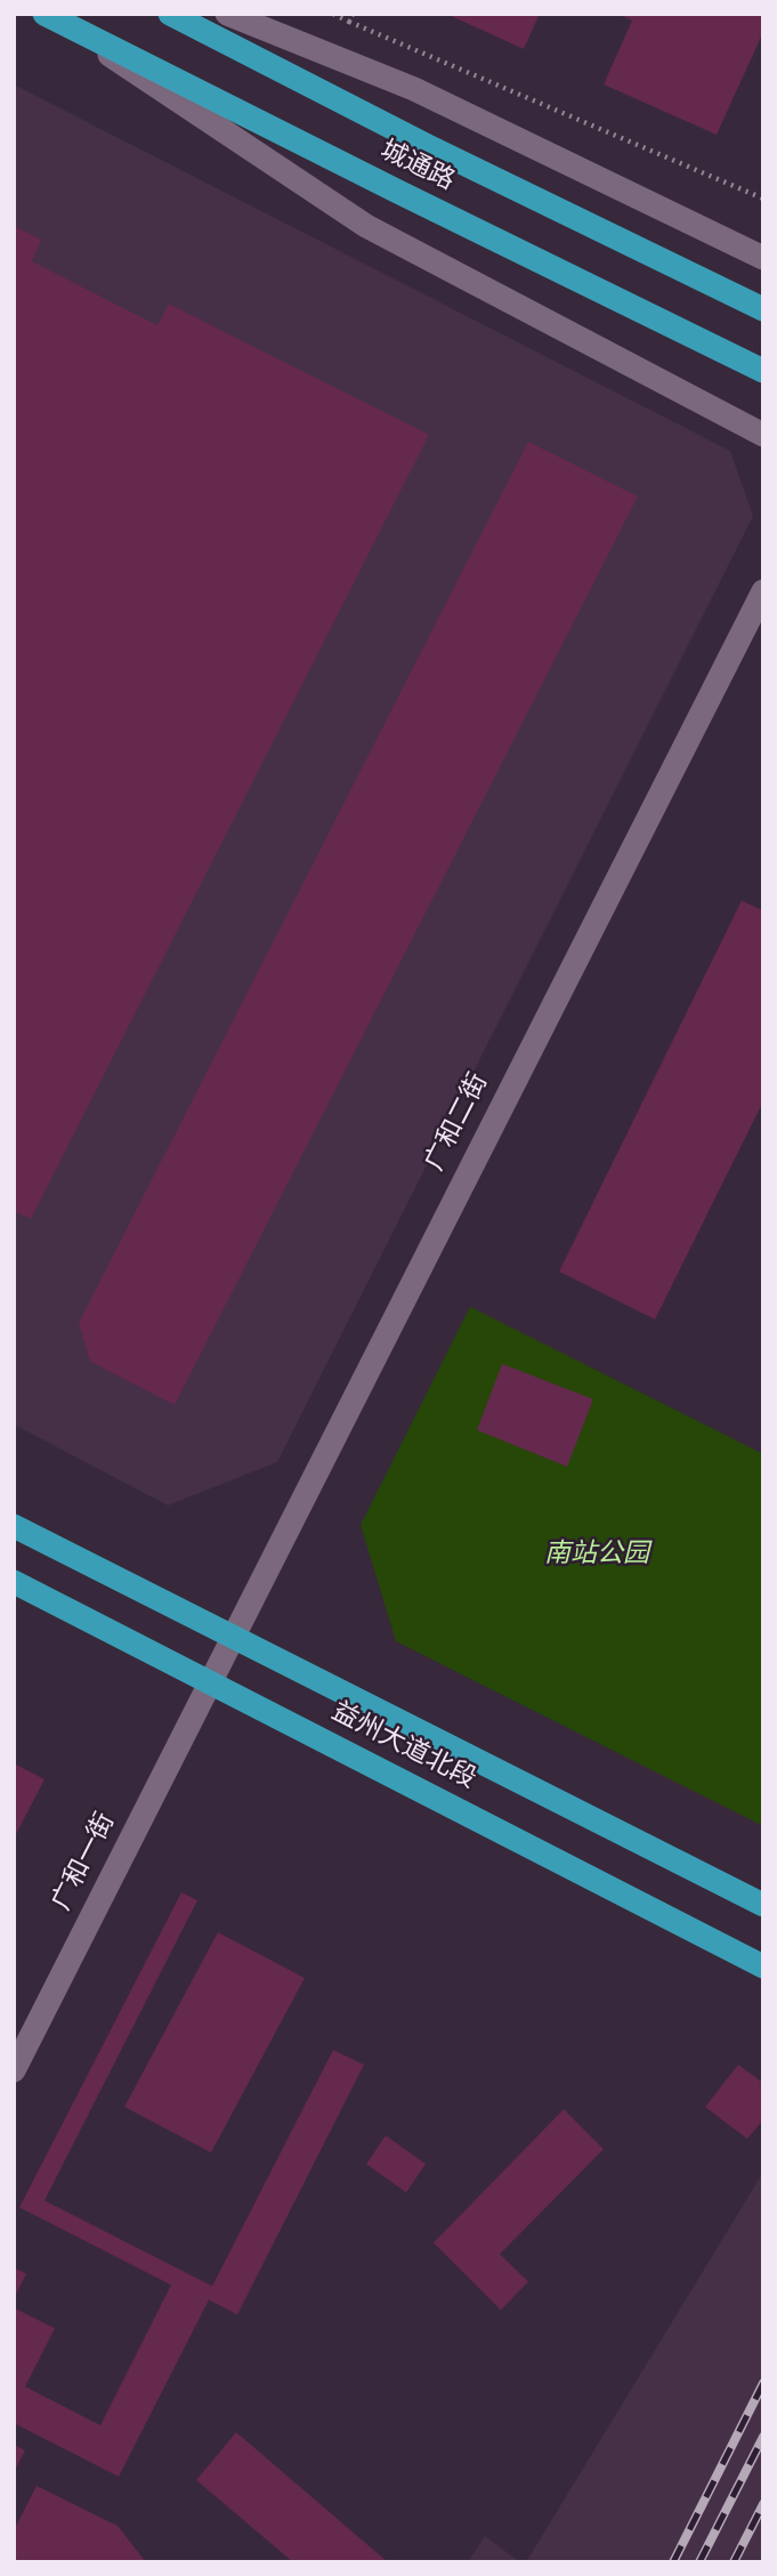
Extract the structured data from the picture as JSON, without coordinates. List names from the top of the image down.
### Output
{
  "streets": {
    "main road": ["城通路", "益州大道北段"],
    "street": ["广和二街", "广和一街"]
  },
  "crossings": [
    ["广和二街", "益州大道北段"],
    ["广和二街", "广和一街"],
    ["益州大道北段", "广和一街"]
  ],
  "parks": ["南站公园"]
}
